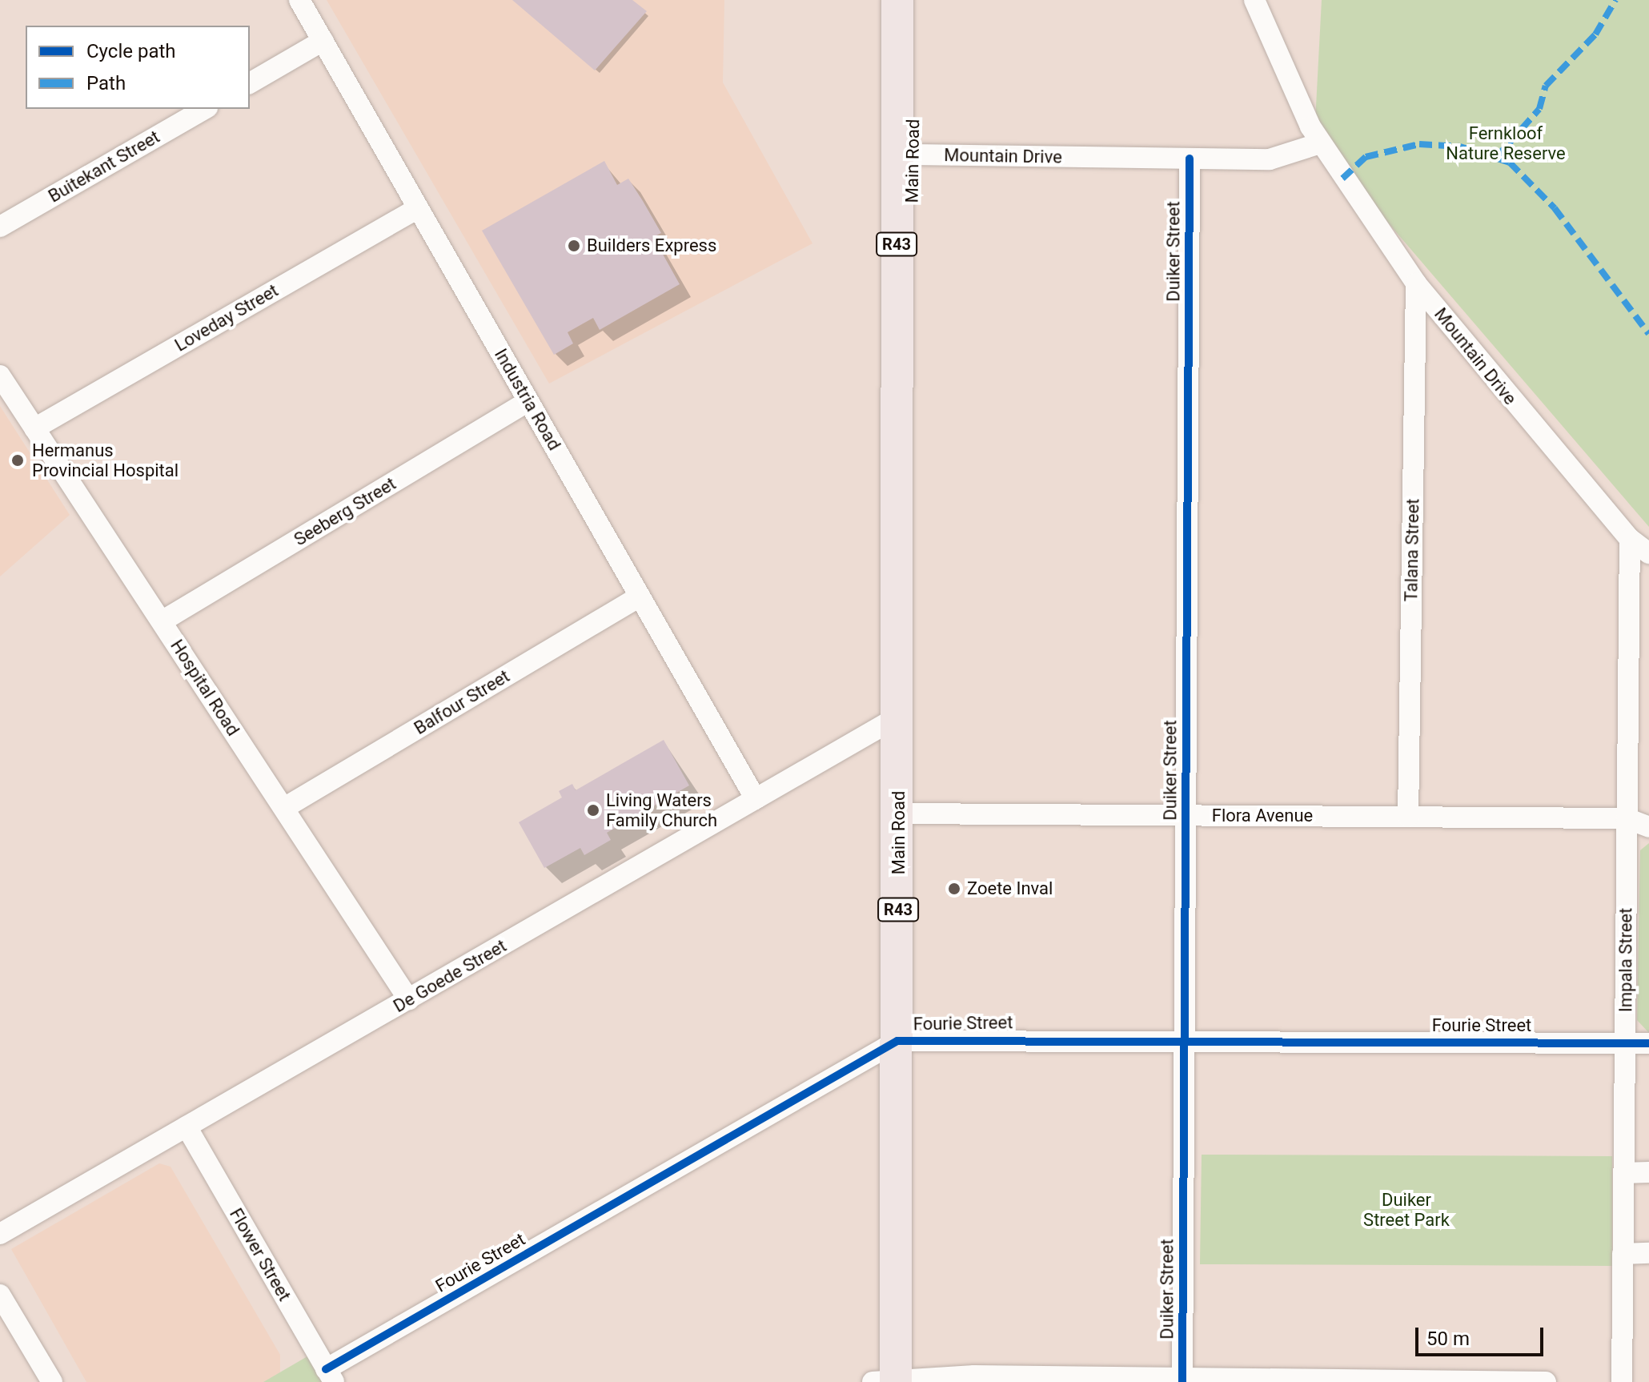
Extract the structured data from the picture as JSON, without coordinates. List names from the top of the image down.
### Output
{
  "streets": {
    "main road": ["Main Road", "R43"],
    "street": [
      "Mountain Drive",
      "Buitekant Street",
      "Duiker Street",
      "Loveday Street",
      "Industria Road",
      "Seeberg Street",
      "Talana Street",
      "Hospital Road",
      "Balfour Street",
      "Flora Avenue",
      "Impala Street",
      "De Goede Street",
      "Fourie Street",
      "Flower Street"
    ]
  },
  "crossings": [
    ["Mountain Drive", "Main Road"],
    ["Mountain Drive", "Duiker Street"],
    ["Mountain Drive", "Talana Street"],
    ["Mountain Drive", "Impala Street"],
    ["Main Road", "Flora Avenue"],
    ["Main Road", "De Goede Street"],
    ["Main Road", "Fourie Street"],
    ["Duiker Street", "Flora Avenue"],
    ["Duiker Street", "Fourie Street"],
    ["Loveday Street", "Industria Road"],
    ["Loveday Street", "Hospital Road"],
    ["Industria Road", "Seeberg Street"],
    ["Industria Road", "Balfour Street"],
    ["Industria Road", "De Goede Street"],
    ["Seeberg Street", "Hospital Road"],
    ["Talana Street", "Flora Avenue"],
    ["Hospital Road", "Balfour Street"],
    ["Hospital Road", "De Goede Street"],
    ["Flora Avenue", "Impala Street"],
    ["Impala Street", "Fourie Street"],
    ["De Goede Street", "Flower Street"],
    ["Fourie Street", "Flower Street"]
  ],
  "parks": ["Fernkloof Nature Reserve", "Duiker Street Park"],
  "places": [
    "Builders Express",
    "Hermanus Provincial Hospital",
    "Living Waters Family Church",
    "Zoete Inval"
  ],
  "legend": ["Cycle path", "Path"],
  "scale_bar": "50 m"
}
